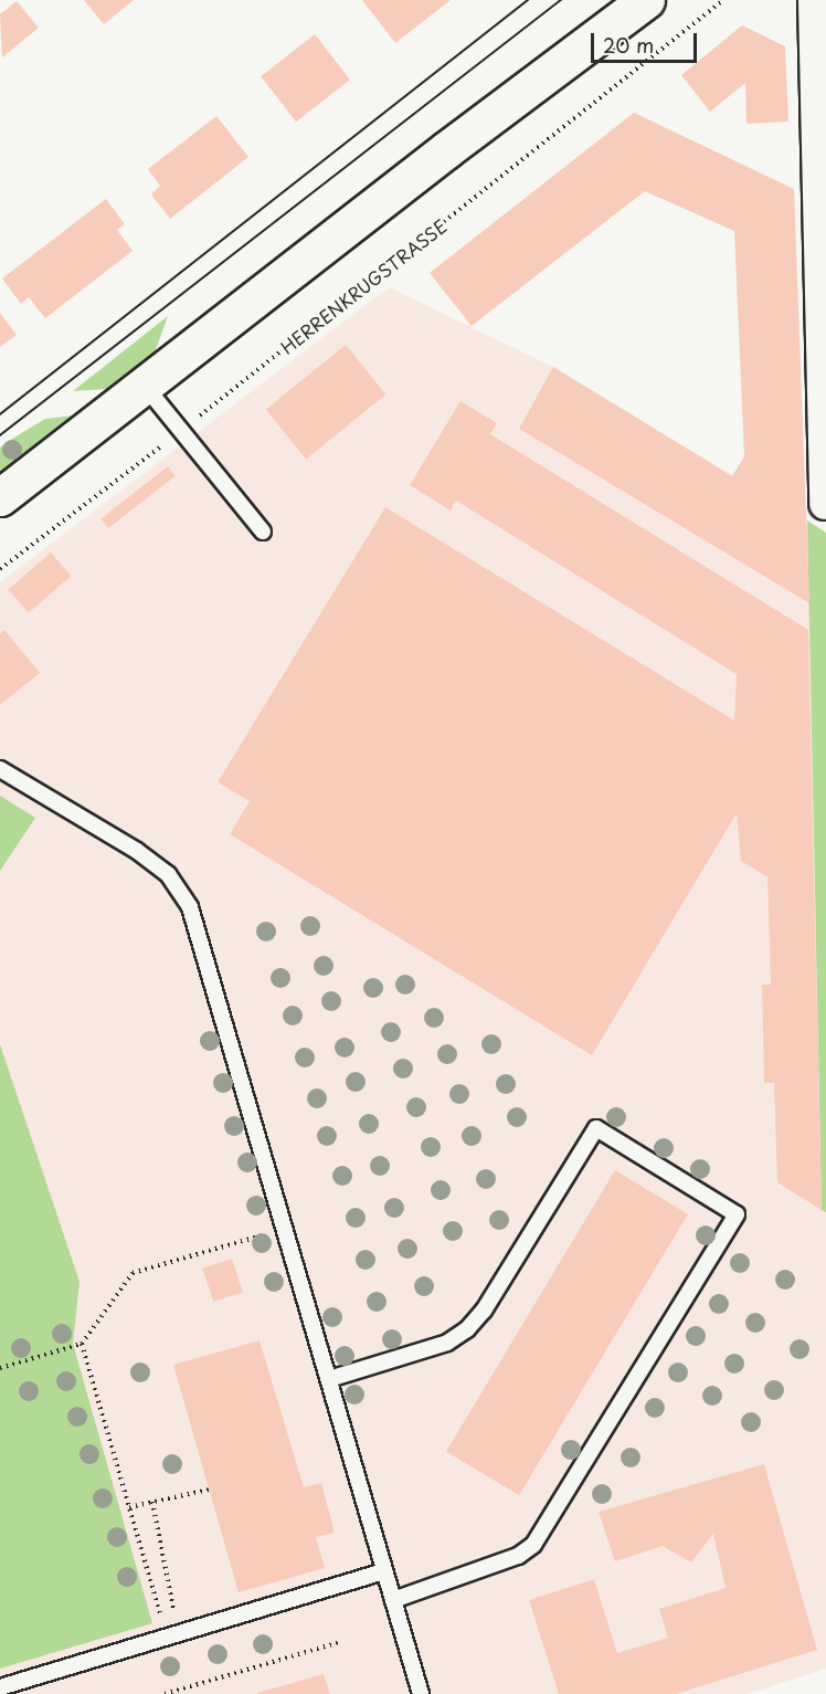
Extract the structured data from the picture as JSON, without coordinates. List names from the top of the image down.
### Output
{
  "streets": {
    "path": ["HERRENKRUGSTRASSE"]
  },
  "scale_bar": "20 m"
}
